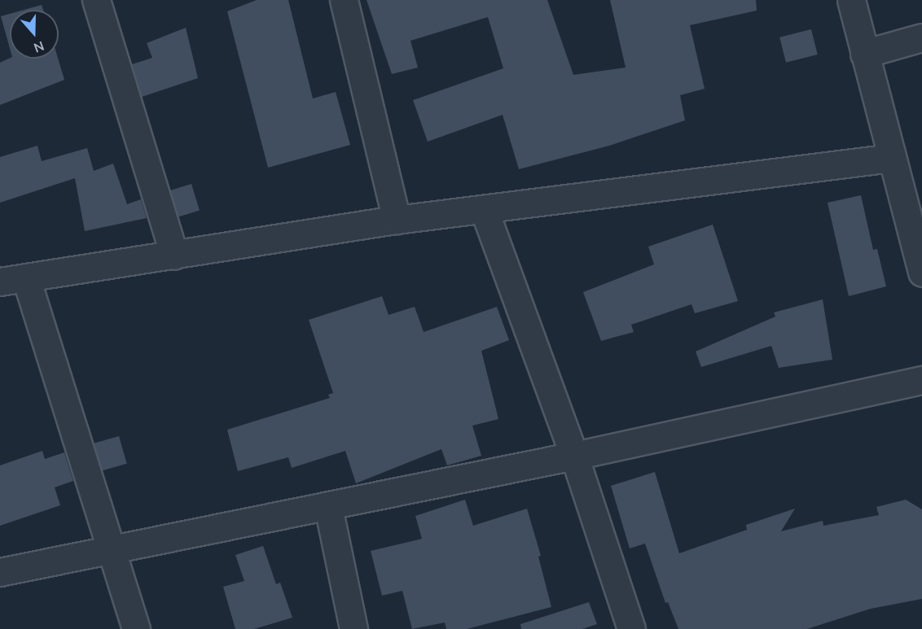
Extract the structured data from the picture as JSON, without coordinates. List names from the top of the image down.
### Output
{
  "north": "bottom"
}
